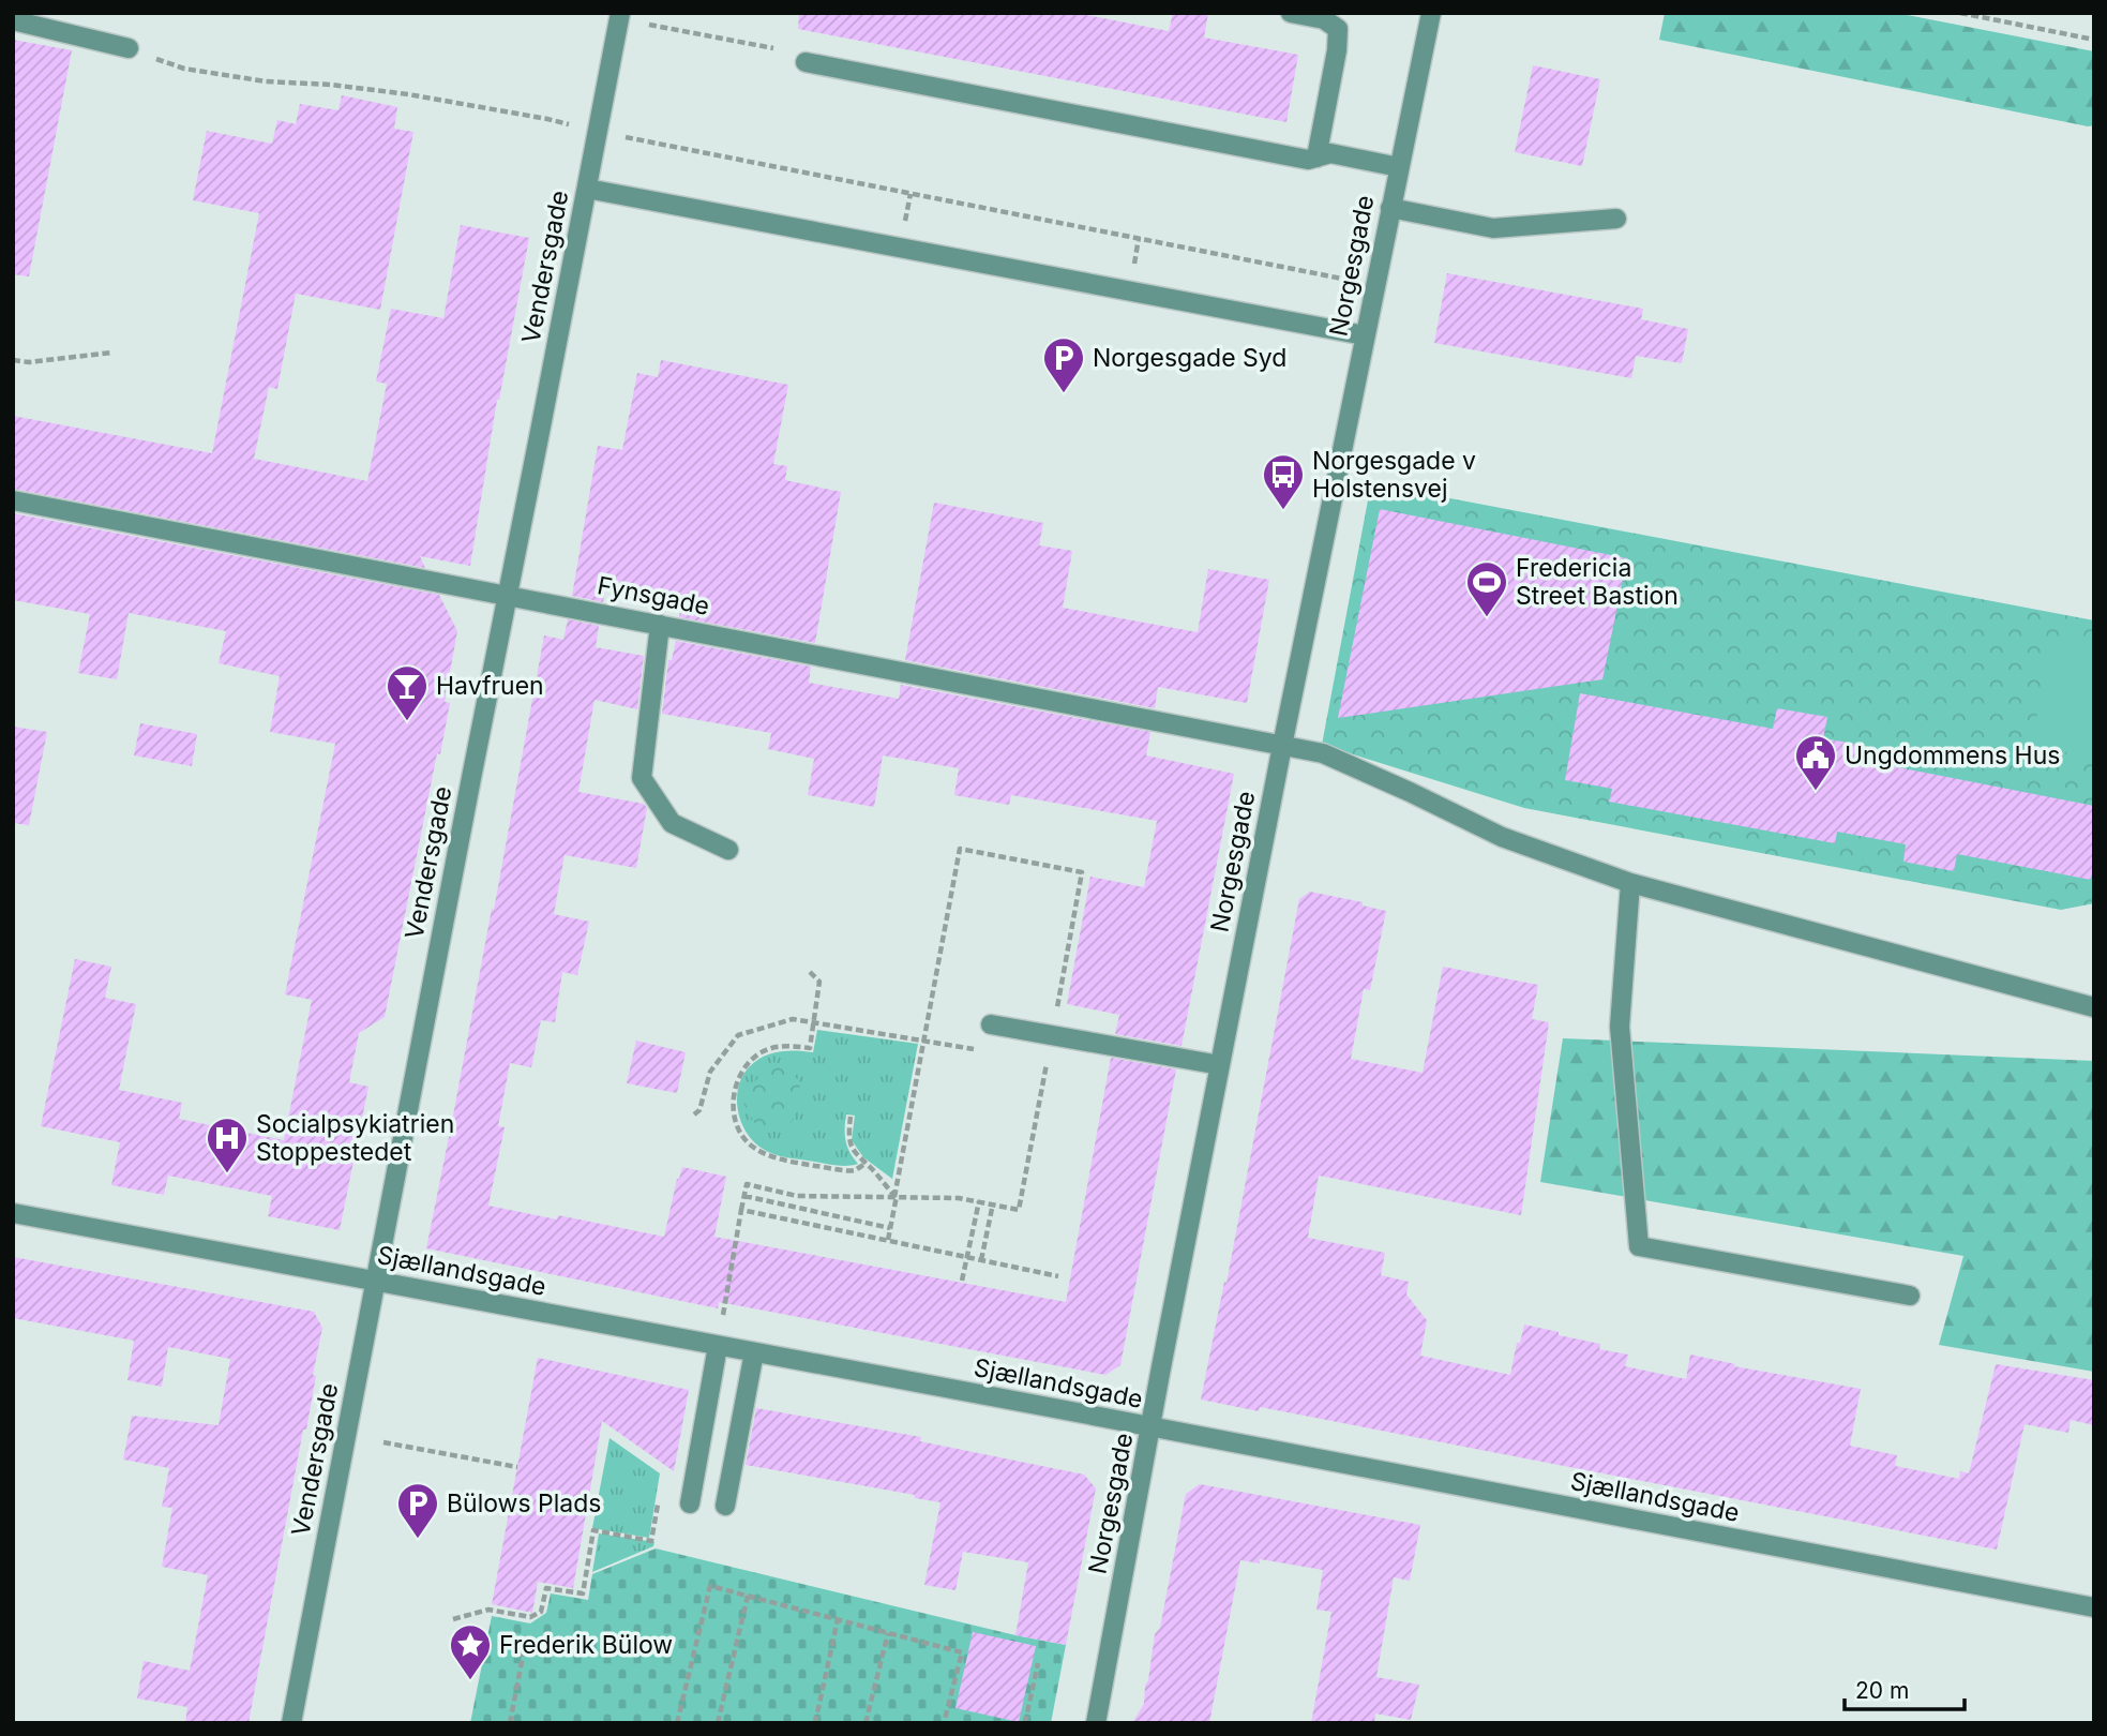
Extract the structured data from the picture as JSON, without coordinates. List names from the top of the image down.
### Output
{
  "streets": {
    "street": [
      "Norgesgade",
      "Vendersgade",
      "Fynsgade",
      "Sjællandsgade"
    ]
  },
  "crossings": [
    ["Norgesgade", "Fynsgade"],
    ["Norgesgade", "Sjællandsgade"],
    ["Vendersgade", "Fynsgade"],
    ["Vendersgade", "Sjællandsgade"]
  ],
  "places": {
    "parking": ["Norgesgade Syd", "Bülows Plads"],
    "bus stop": ["Norgesgade v Holstensvej"],
    "sports": ["Fredericia Street Bastion"],
    "bar": ["Havfruen"],
    "public building": ["Ungdommens Hus"],
    "hospital": ["Socialpsykiatrien Stoppestedet"],
    "place": ["Frederik Bülow"]
  },
  "scale_bar": "20 m"
}
